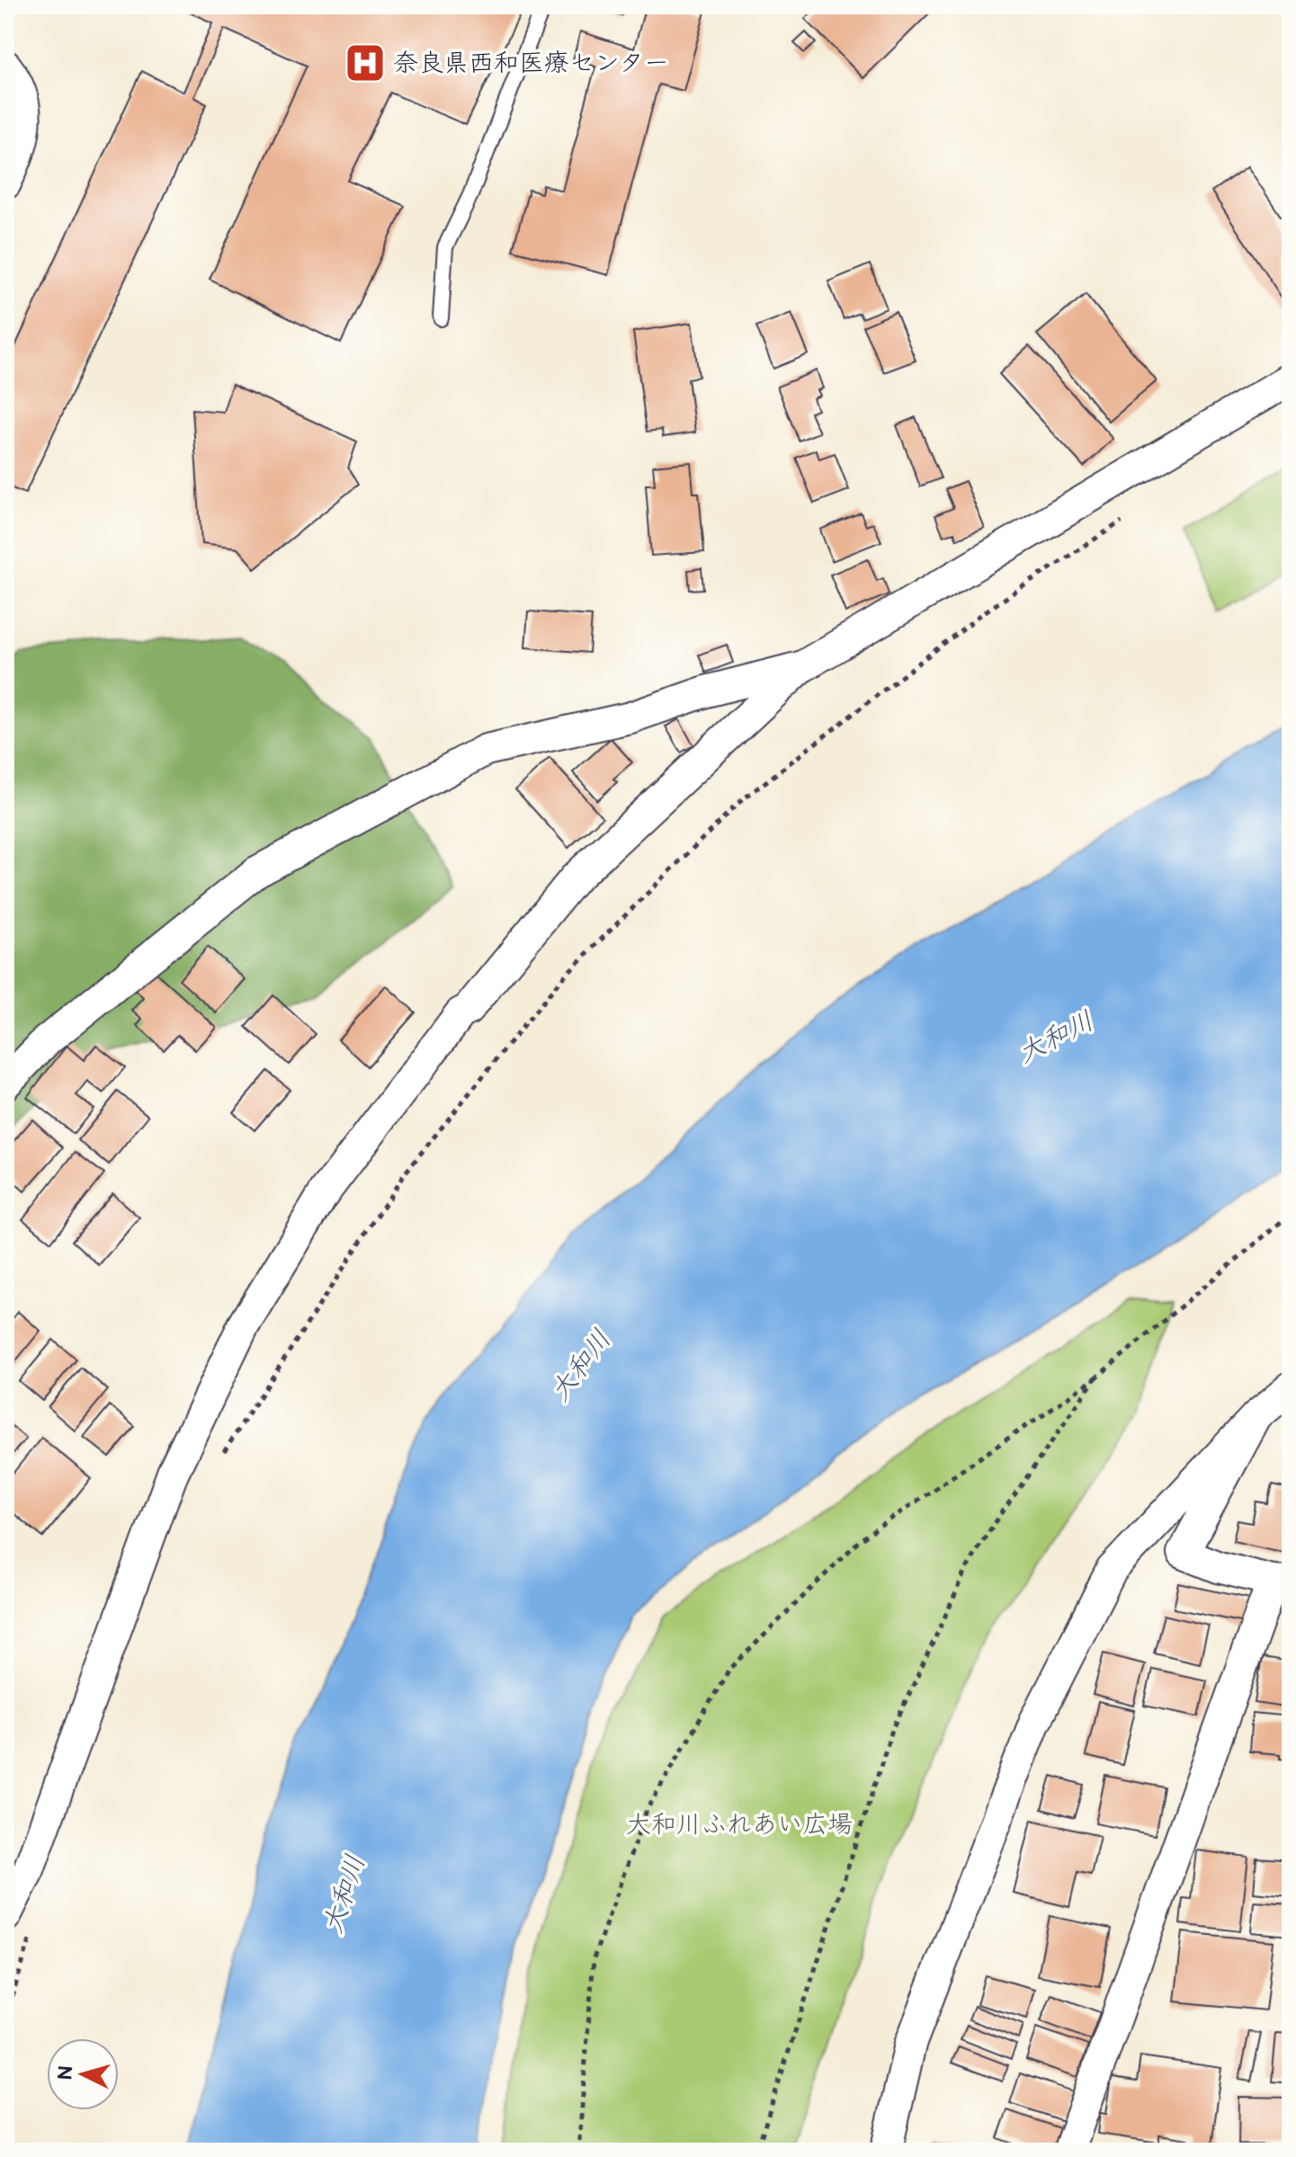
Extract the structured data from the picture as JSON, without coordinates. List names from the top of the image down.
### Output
{
  "water": ["大和川"],
  "parks": ["大和川ふれあい広場"],
  "places": {
    "hospital": ["奈良県西和医療センター"]
  },
  "north": "left"
}
